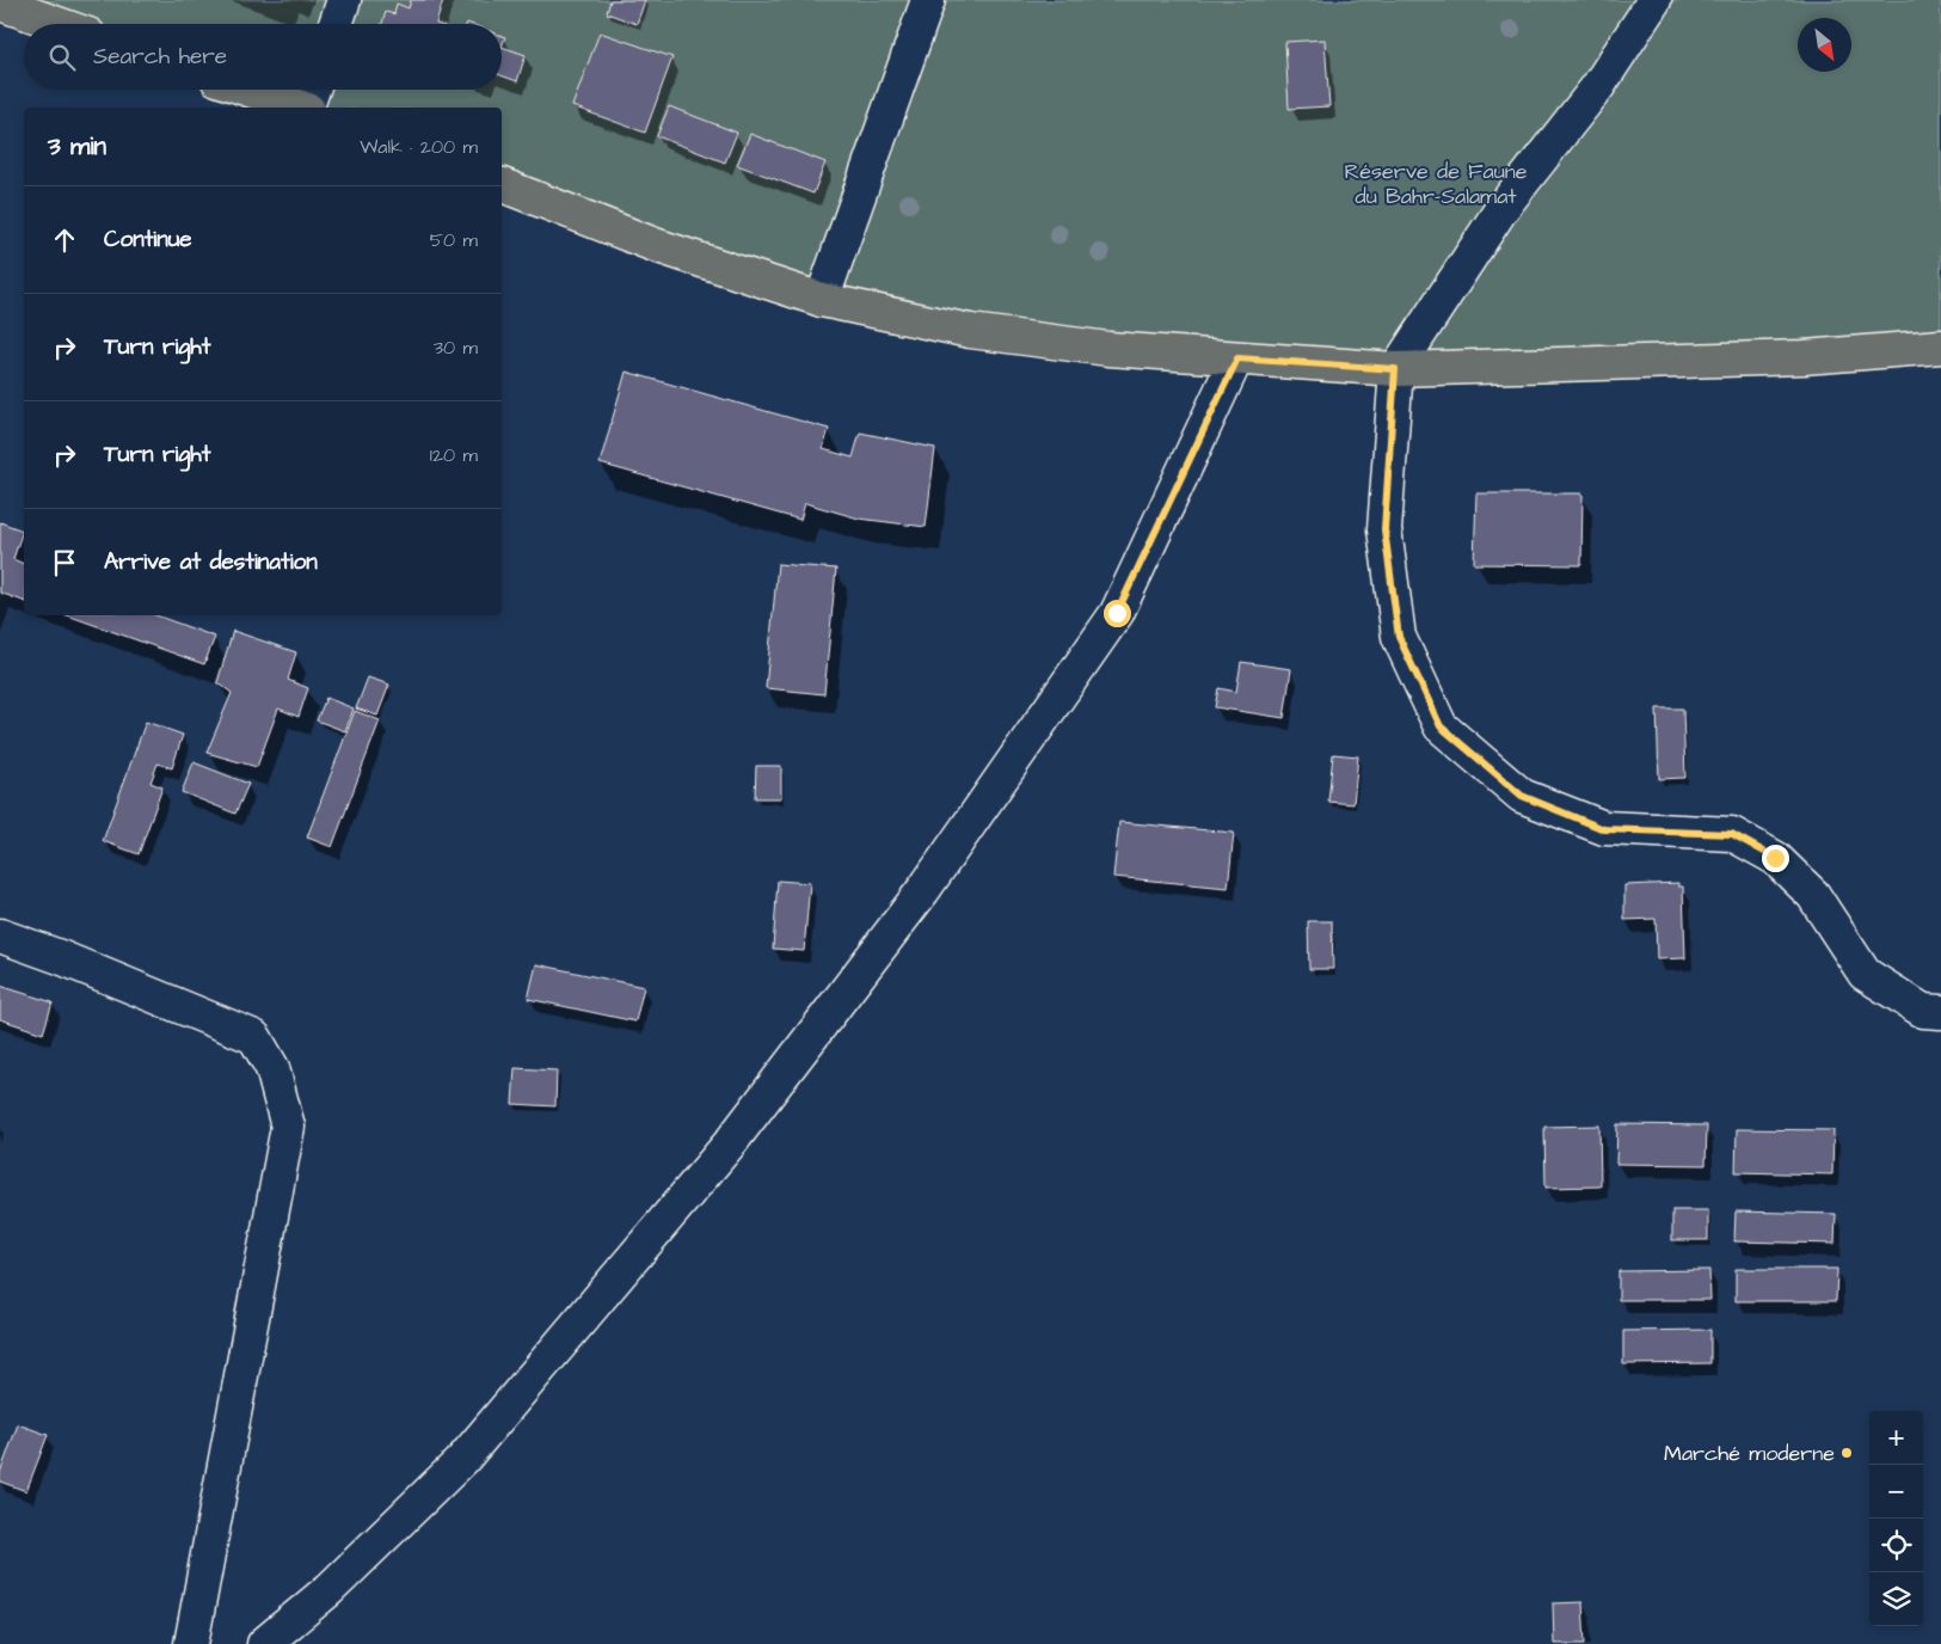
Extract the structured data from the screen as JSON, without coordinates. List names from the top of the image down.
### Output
{
  "parks": ["Réserve de Faune du Bahr-Salamat"],
  "places": ["Marché moderne"],
  "north": "bottom right",
  "page": {
    "search": "Search here",
    "heading": ["3 min", "Walk · 200 m"],
    "list": [
      ["Continue", "50 m"],
      ["Turn right", "30 m"],
      ["Turn right", "120 m"],
      "Arrive at destination"
    ],
    "map_buttons": ["+", "−"]
  }
}
